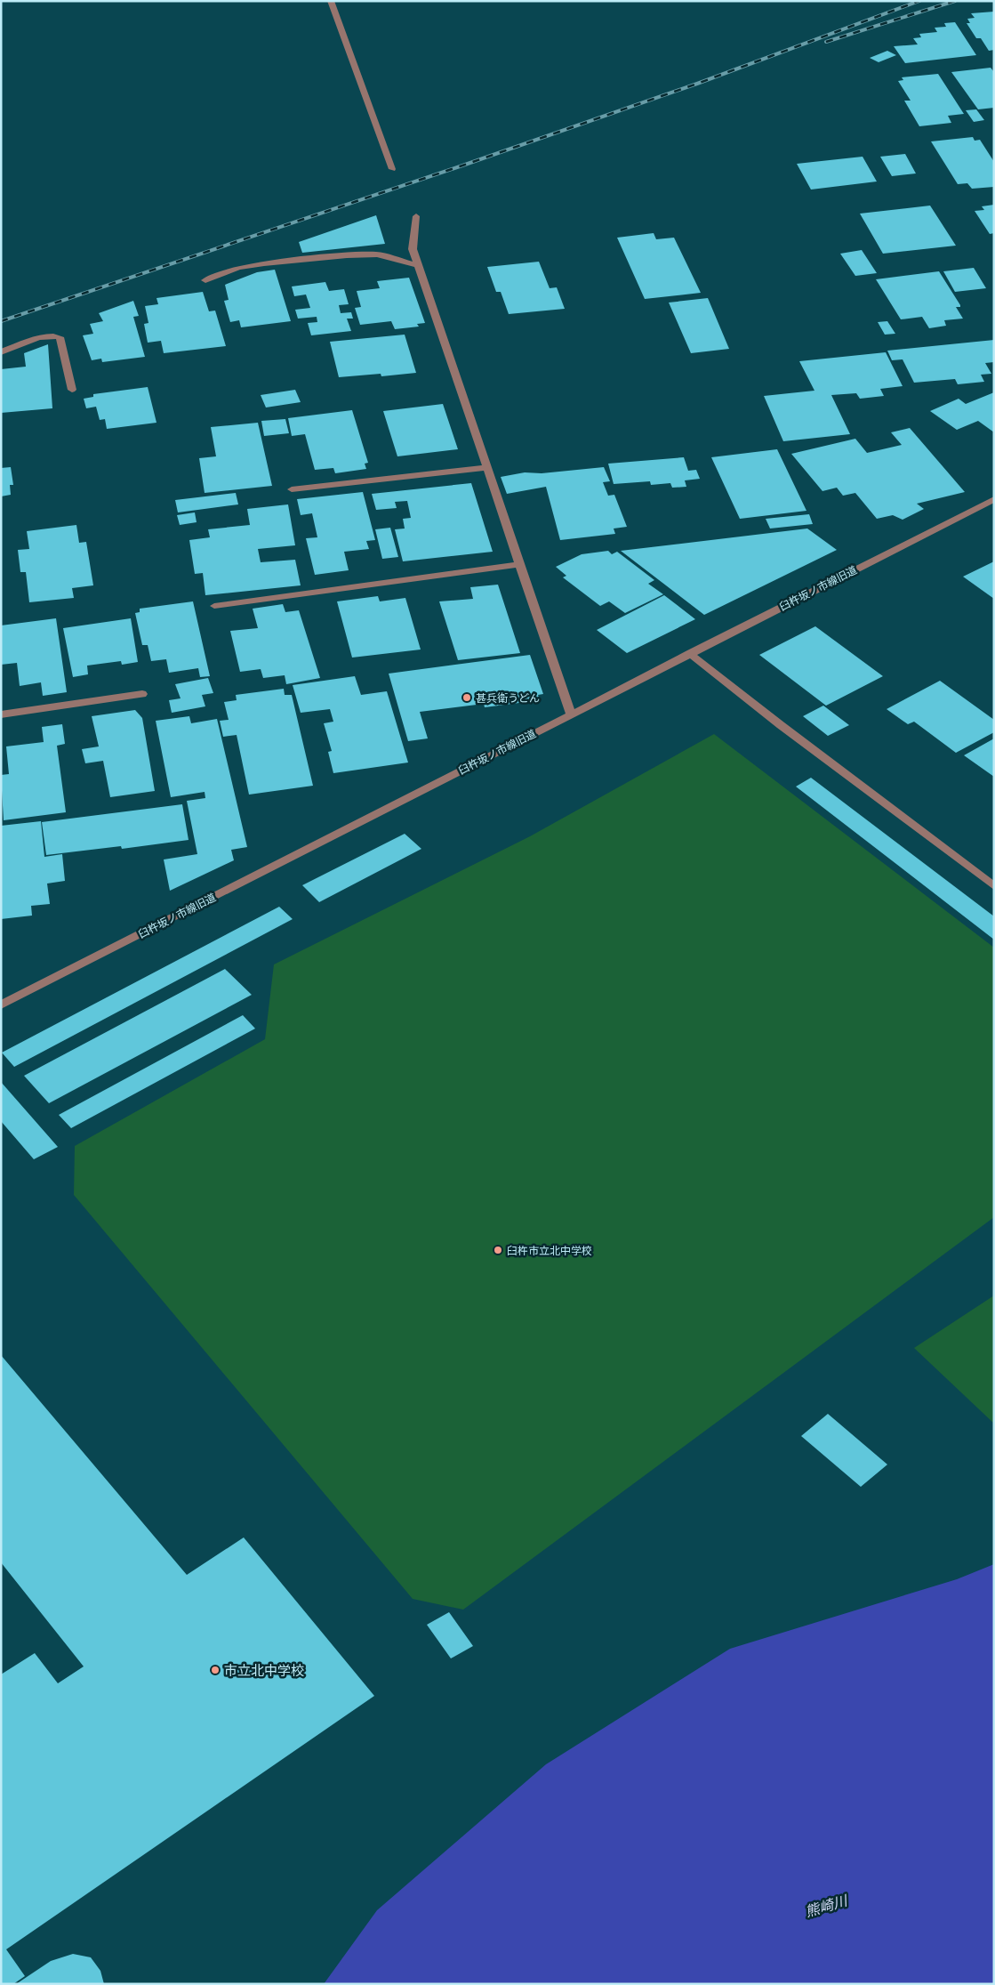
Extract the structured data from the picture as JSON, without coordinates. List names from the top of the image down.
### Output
{
  "streets": {
    "street": ["臼杵坂ノ市線旧道"]
  },
  "water": ["熊崎川"],
  "places": ["甚兵衛うどん", "臼杵市立北中学校", "市立北中学校"]
}
